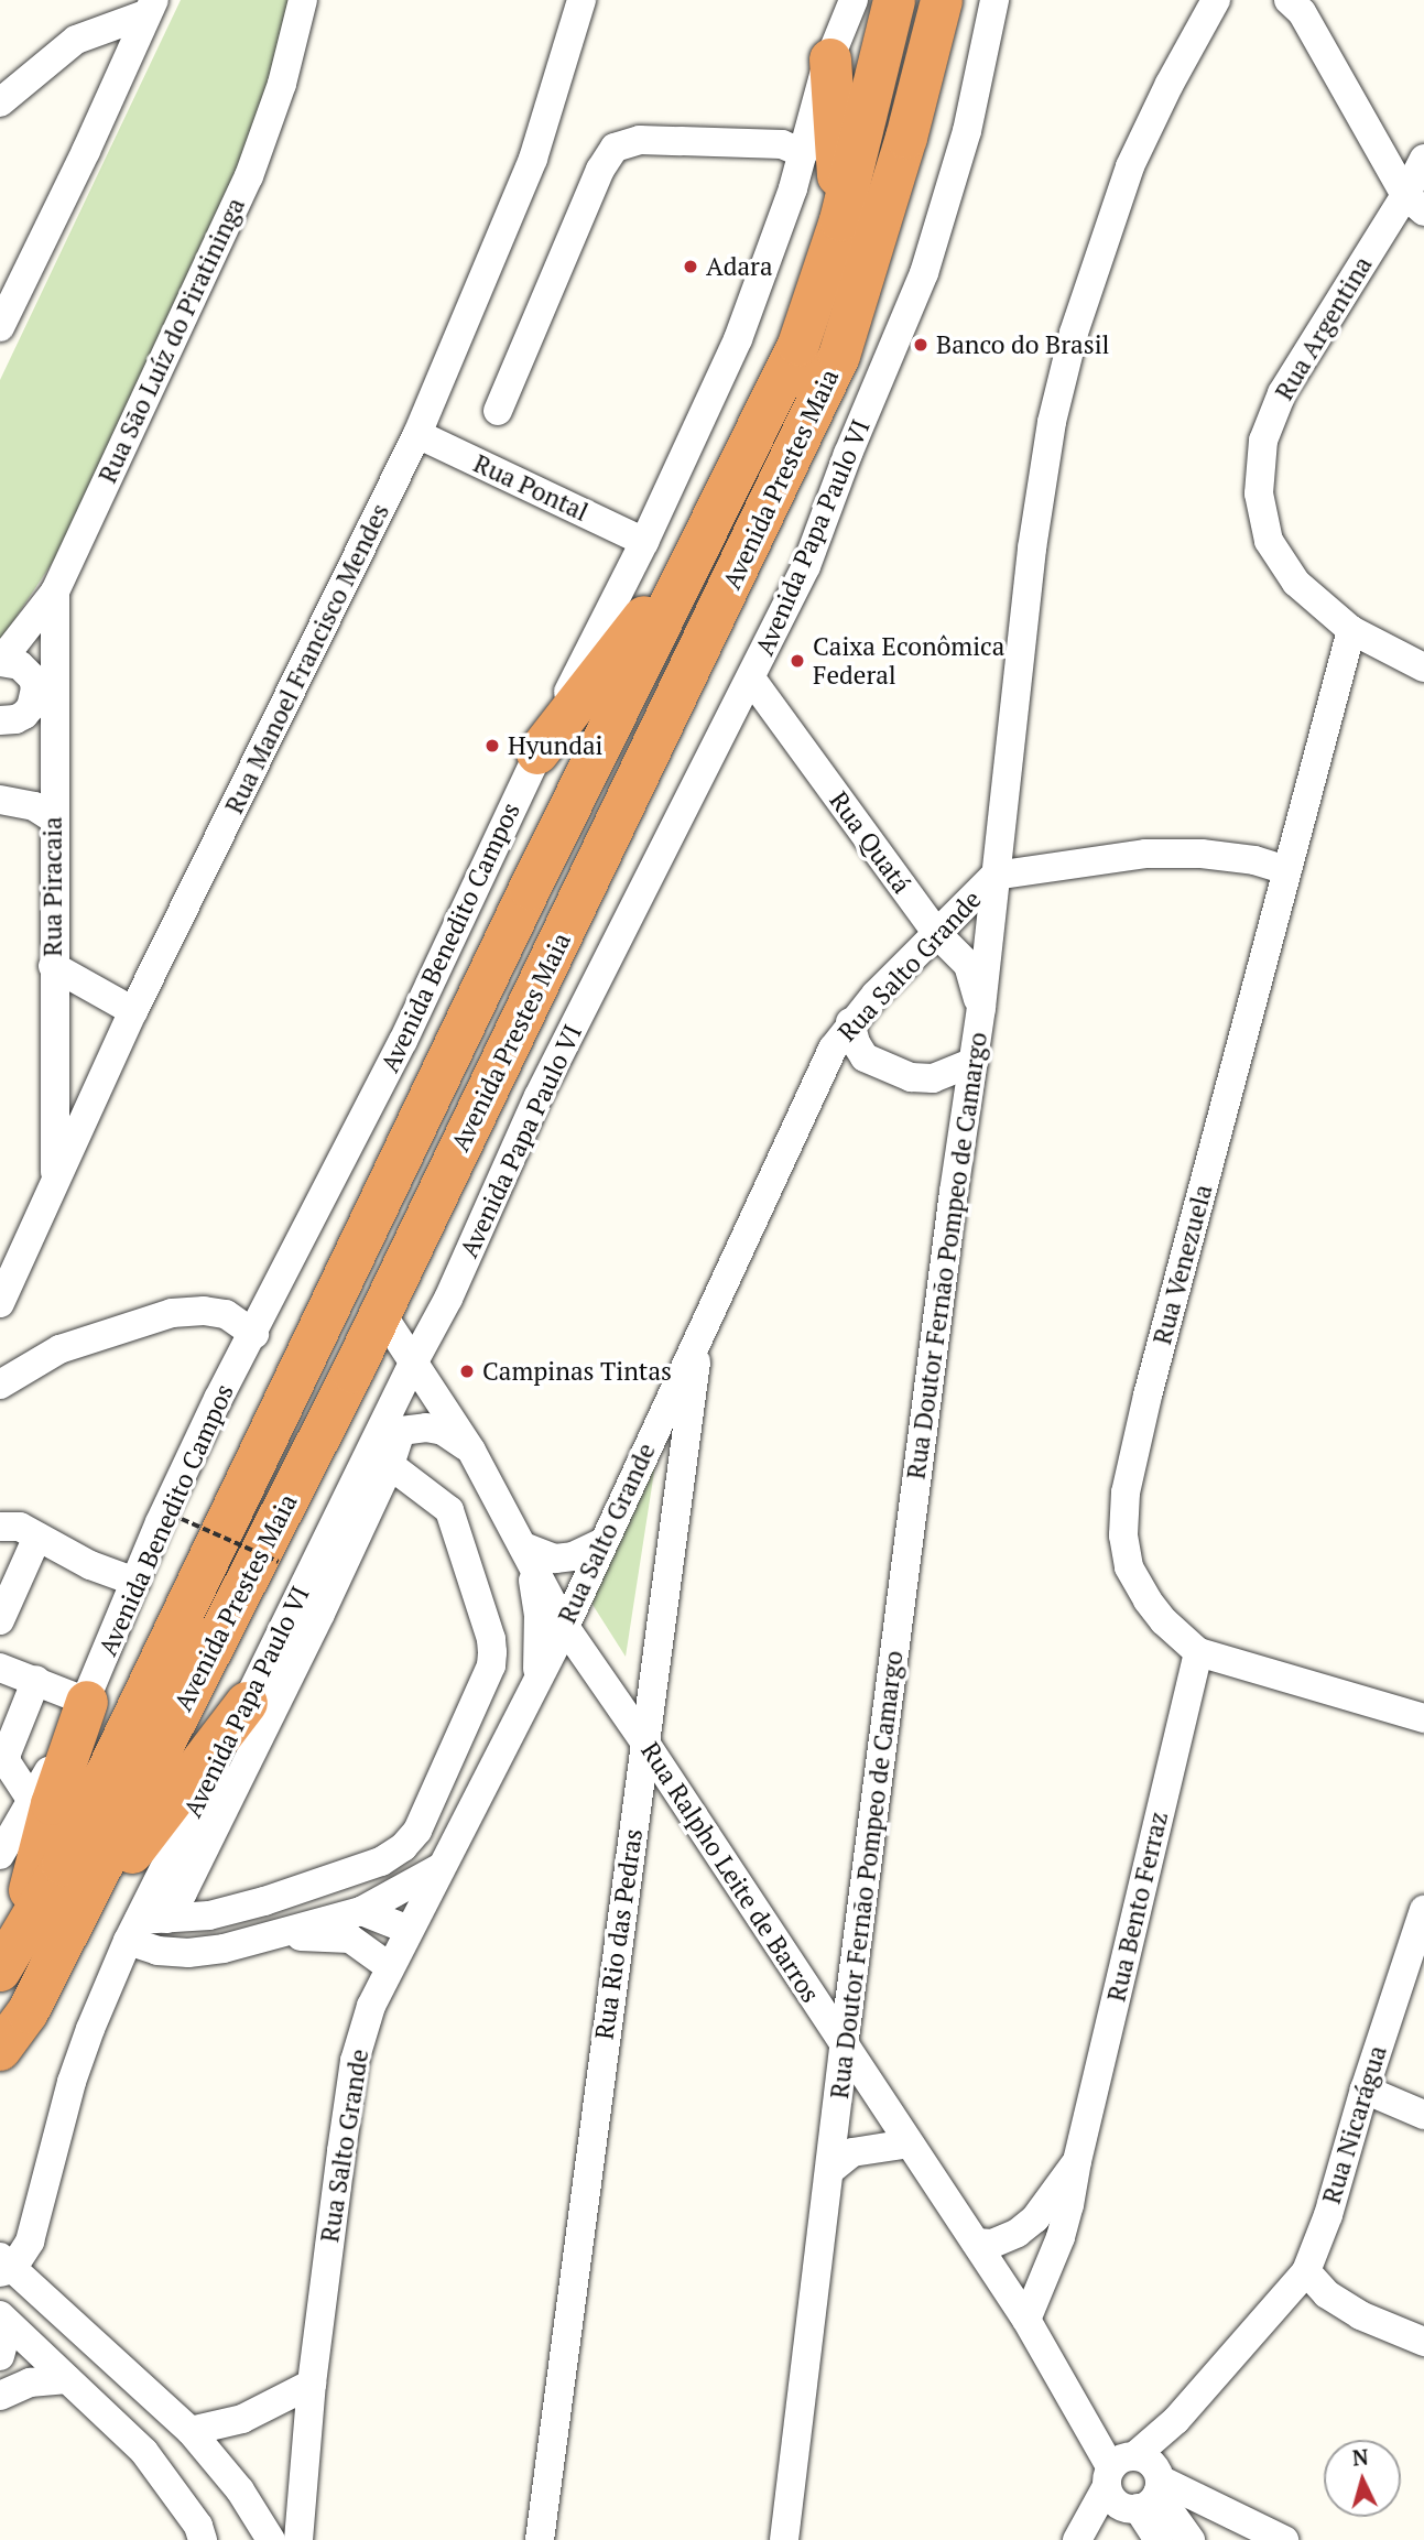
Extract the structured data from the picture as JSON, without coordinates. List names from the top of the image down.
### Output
{
  "streets": {
    "highway": ["Avenida Prestes Maia"],
    "street": [
      "Rua Argentina",
      "Rua São Luíz do Piratininga",
      "Rua Pontal",
      "Avenida Papa Paulo VI",
      "Rua Manoel Francisco Mendes",
      "Rua Quatá",
      "Rua Piracaia",
      "Avenida Benedito Campos",
      "Rua Salto Grande",
      "Rua Doutor Fernão Pompeo de Camargo",
      "Rua Venezuela",
      "Rua Ralpho Leite de Barros",
      "Rua Bento Ferraz",
      "Rua Rio das Pedras",
      "Rua Nicarágua"
    ]
  },
  "crossings": [
    ["Rua Argentina", "Rua Venezuela"],
    ["Rua São Luíz do Piratininga", "Rua Piracaia"],
    ["Avenida Prestes Maia", "Rua Ralpho Leite de Barros"],
    ["Rua Pontal", "Rua Manoel Francisco Mendes"],
    ["Rua Pontal", "Avenida Benedito Campos"],
    ["Avenida Papa Paulo VI", "Rua Quatá"],
    ["Avenida Papa Paulo VI", "Rua Ralpho Leite de Barros"],
    ["Rua Manoel Francisco Mendes", "Rua Piracaia"],
    ["Rua Quatá", "Rua Salto Grande"],
    ["Rua Quatá", "Rua Doutor Fernão Pompeo de Camargo"],
    ["Rua Salto Grande", "Rua Doutor Fernão Pompeo de Camargo"],
    ["Rua Salto Grande", "Rua Venezuela"],
    ["Rua Salto Grande", "Rua Ralpho Leite de Barros"],
    ["Rua Salto Grande", "Rua Rio das Pedras"],
    ["Rua Doutor Fernão Pompeo de Camargo", "Rua Ralpho Leite de Barros"],
    ["Rua Venezuela", "Rua Bento Ferraz"],
    ["Rua Ralpho Leite de Barros", "Rua Bento Ferraz"],
    ["Rua Ralpho Leite de Barros", "Rua Rio das Pedras"],
    ["Rua Ralpho Leite de Barros", "Rua Nicarágua"]
  ],
  "places": [
    "Adara",
    "Banco do Brasil",
    "Caixa Econômica Federal",
    "Hyundai",
    "Campinas Tintas"
  ],
  "north": "top"
}
